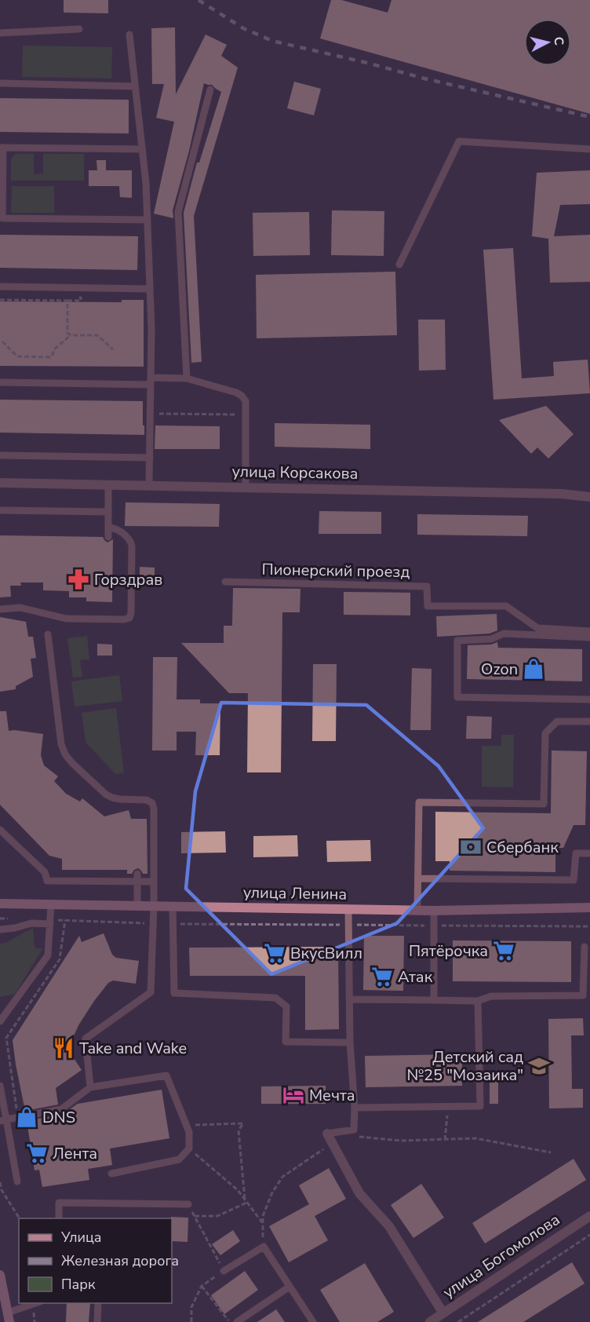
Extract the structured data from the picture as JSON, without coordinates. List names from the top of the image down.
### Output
{
  "streets": {
    "main road": ["улица Ленина"],
    "street": ["улица Корсакова", "улица Богомолова"],
    "lane": ["Пионерский проезд"]
  },
  "places": {
    "pharmacy": ["Горздрав"],
    "shop": ["Ozon", "DNS"],
    "bank": ["Сбербанк"],
    "supermarket": [
      "Пятёрочка",
      "ВкусВилл",
      "Атак",
      "Лента"
    ],
    "restaurant": ["Take and Wake"],
    "school or university": ["Детский сад №25 \"Мозаика\""],
    "hotel": ["Мечта"]
  },
  "legend": ["Улица", "Железная дорога", "Парк"],
  "north": "right"
}
